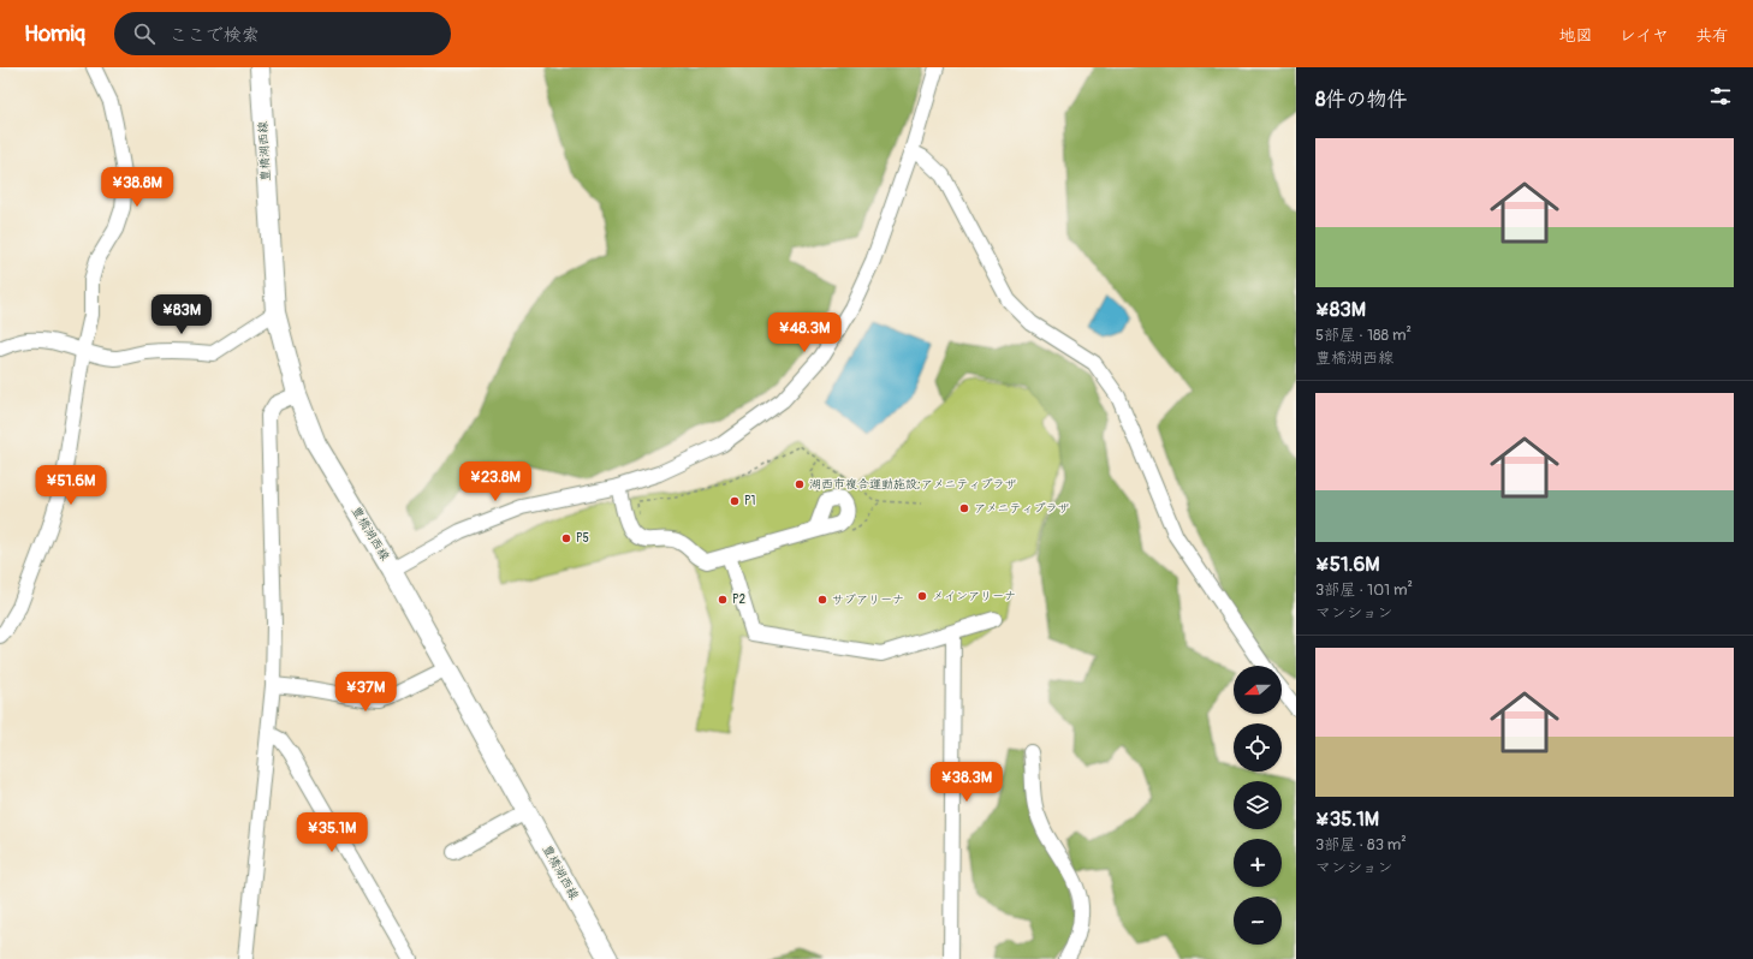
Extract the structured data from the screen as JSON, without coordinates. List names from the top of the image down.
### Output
{
  "streets": {
    "main road": ["豊橋湖西線"]
  },
  "places": [
    "湖西市複合運動施設;アメニティプラザ",
    "P1",
    "アメニティプラザ",
    "P5",
    "メインアリーナ",
    "P2",
    "サブアリーナ"
  ],
  "north": "left",
  "page": {
    "header": "Homiq",
    "search": "ここで検索",
    "nav": ["地図", "レイヤ", "共有"],
    "heading": "8件の物件",
    "list": [
      {
        "name": "¥83M",
        "note": "5部屋 · 188 m² · 豊橋湖西線"
      },
      {
        "name": "¥51.6M",
        "note": "3部屋 · 101 m² · マンション"
      },
      {
        "name": "¥35.1M",
        "note": "3部屋 · 83 m² · マンション"
      }
    ],
    "price": [
      "¥38.8M",
      "¥83M",
      "¥48.3M",
      "¥23.8M",
      "¥51.6M",
      "¥37M",
      "¥38.3M",
      "¥35.1M"
    ],
    "map_buttons": ["+", "−"]
  }
}
